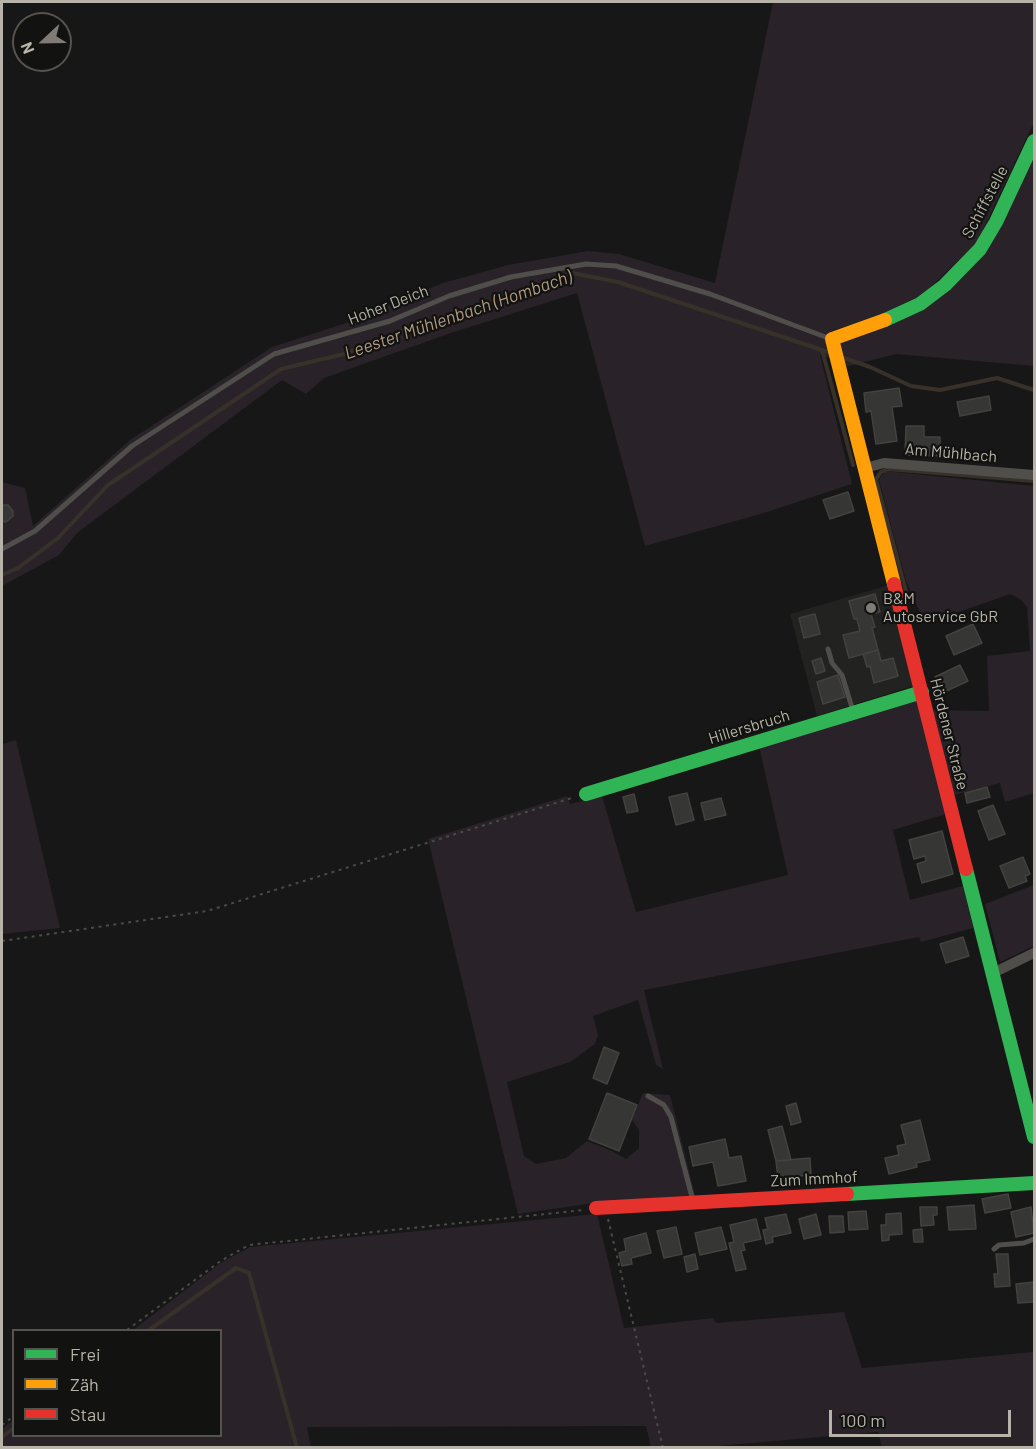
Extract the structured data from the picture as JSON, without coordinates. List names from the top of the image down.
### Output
{
  "streets": {
    "street": [
      "Schiffstelle",
      "Am Mühlbach",
      "Hillersbruch",
      "Hördener Straße",
      "Zum Immhof"
    ],
    "lane": ["Hoher Deich"]
  },
  "crossings": [
    ["Schiffstelle", "Hoher Deich"],
    ["Schiffstelle", "Hördener Straße"],
    ["Hoher Deich", "Hördener Straße"],
    ["Am Mühlbach", "Hördener Straße"],
    ["Hillersbruch", "Hördener Straße"]
  ],
  "water": ["Leester Mühlenbach (Hombach)"],
  "places": ["B&M Autoservice GbR"],
  "legend": ["Frei", "Zäh", "Stau"],
  "scale_bar": "100 m",
  "north": "left"
}
